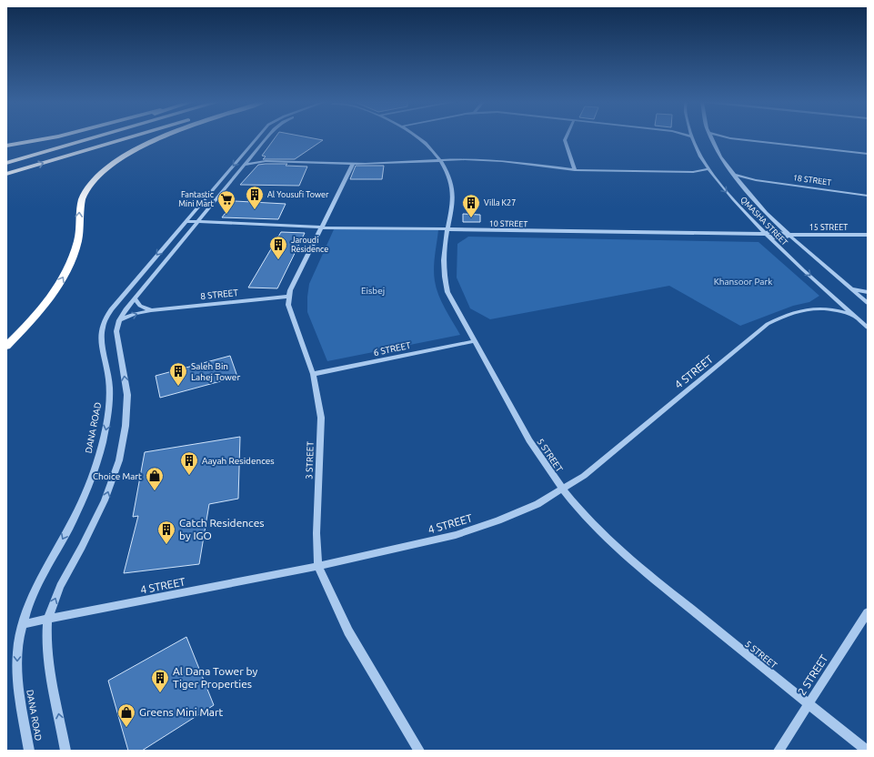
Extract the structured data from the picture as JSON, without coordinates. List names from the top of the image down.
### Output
{
  "streets": {
    "street": [
      "18 STREET",
      "QMASHA STREET",
      "10 STREET",
      "15 STREET",
      "8 STREET",
      "6 STREET",
      "4 STREET",
      "DANA ROAD",
      "5 STREET",
      "3 STREET",
      "2 STREET"
    ]
  },
  "crossings": [
    ["18 STREET", "QMASHA STREET"],
    ["QMASHA STREET", "10 STREET"],
    ["QMASHA STREET", "15 STREET"],
    ["QMASHA STREET", "4 STREET"],
    ["10 STREET", "15 STREET"],
    ["10 STREET", "DANA ROAD"],
    ["10 STREET", "5 STREET"],
    ["8 STREET", "3 STREET"],
    ["6 STREET", "5 STREET"],
    ["6 STREET", "3 STREET"],
    ["4 STREET", "DANA ROAD"],
    ["4 STREET", "5 STREET"],
    ["4 STREET", "3 STREET"],
    ["5 STREET", "2 STREET"]
  ],
  "parks": ["Khansoor Park", "Eisbej"],
  "places": {
    "building": [
      "Al Yousufi Tower",
      "Villa K27",
      "Jaroudi Residence",
      "Saleh Bin Lahej Tower",
      "Aayah Residences",
      "Catch Residences by IGO",
      "Al Dana Tower by Tiger Properties"
    ],
    "supermarket": ["Fantastic Mini Mart"],
    "shop": ["Choice Mart", "Greens Mini Mart"]
  }
}
